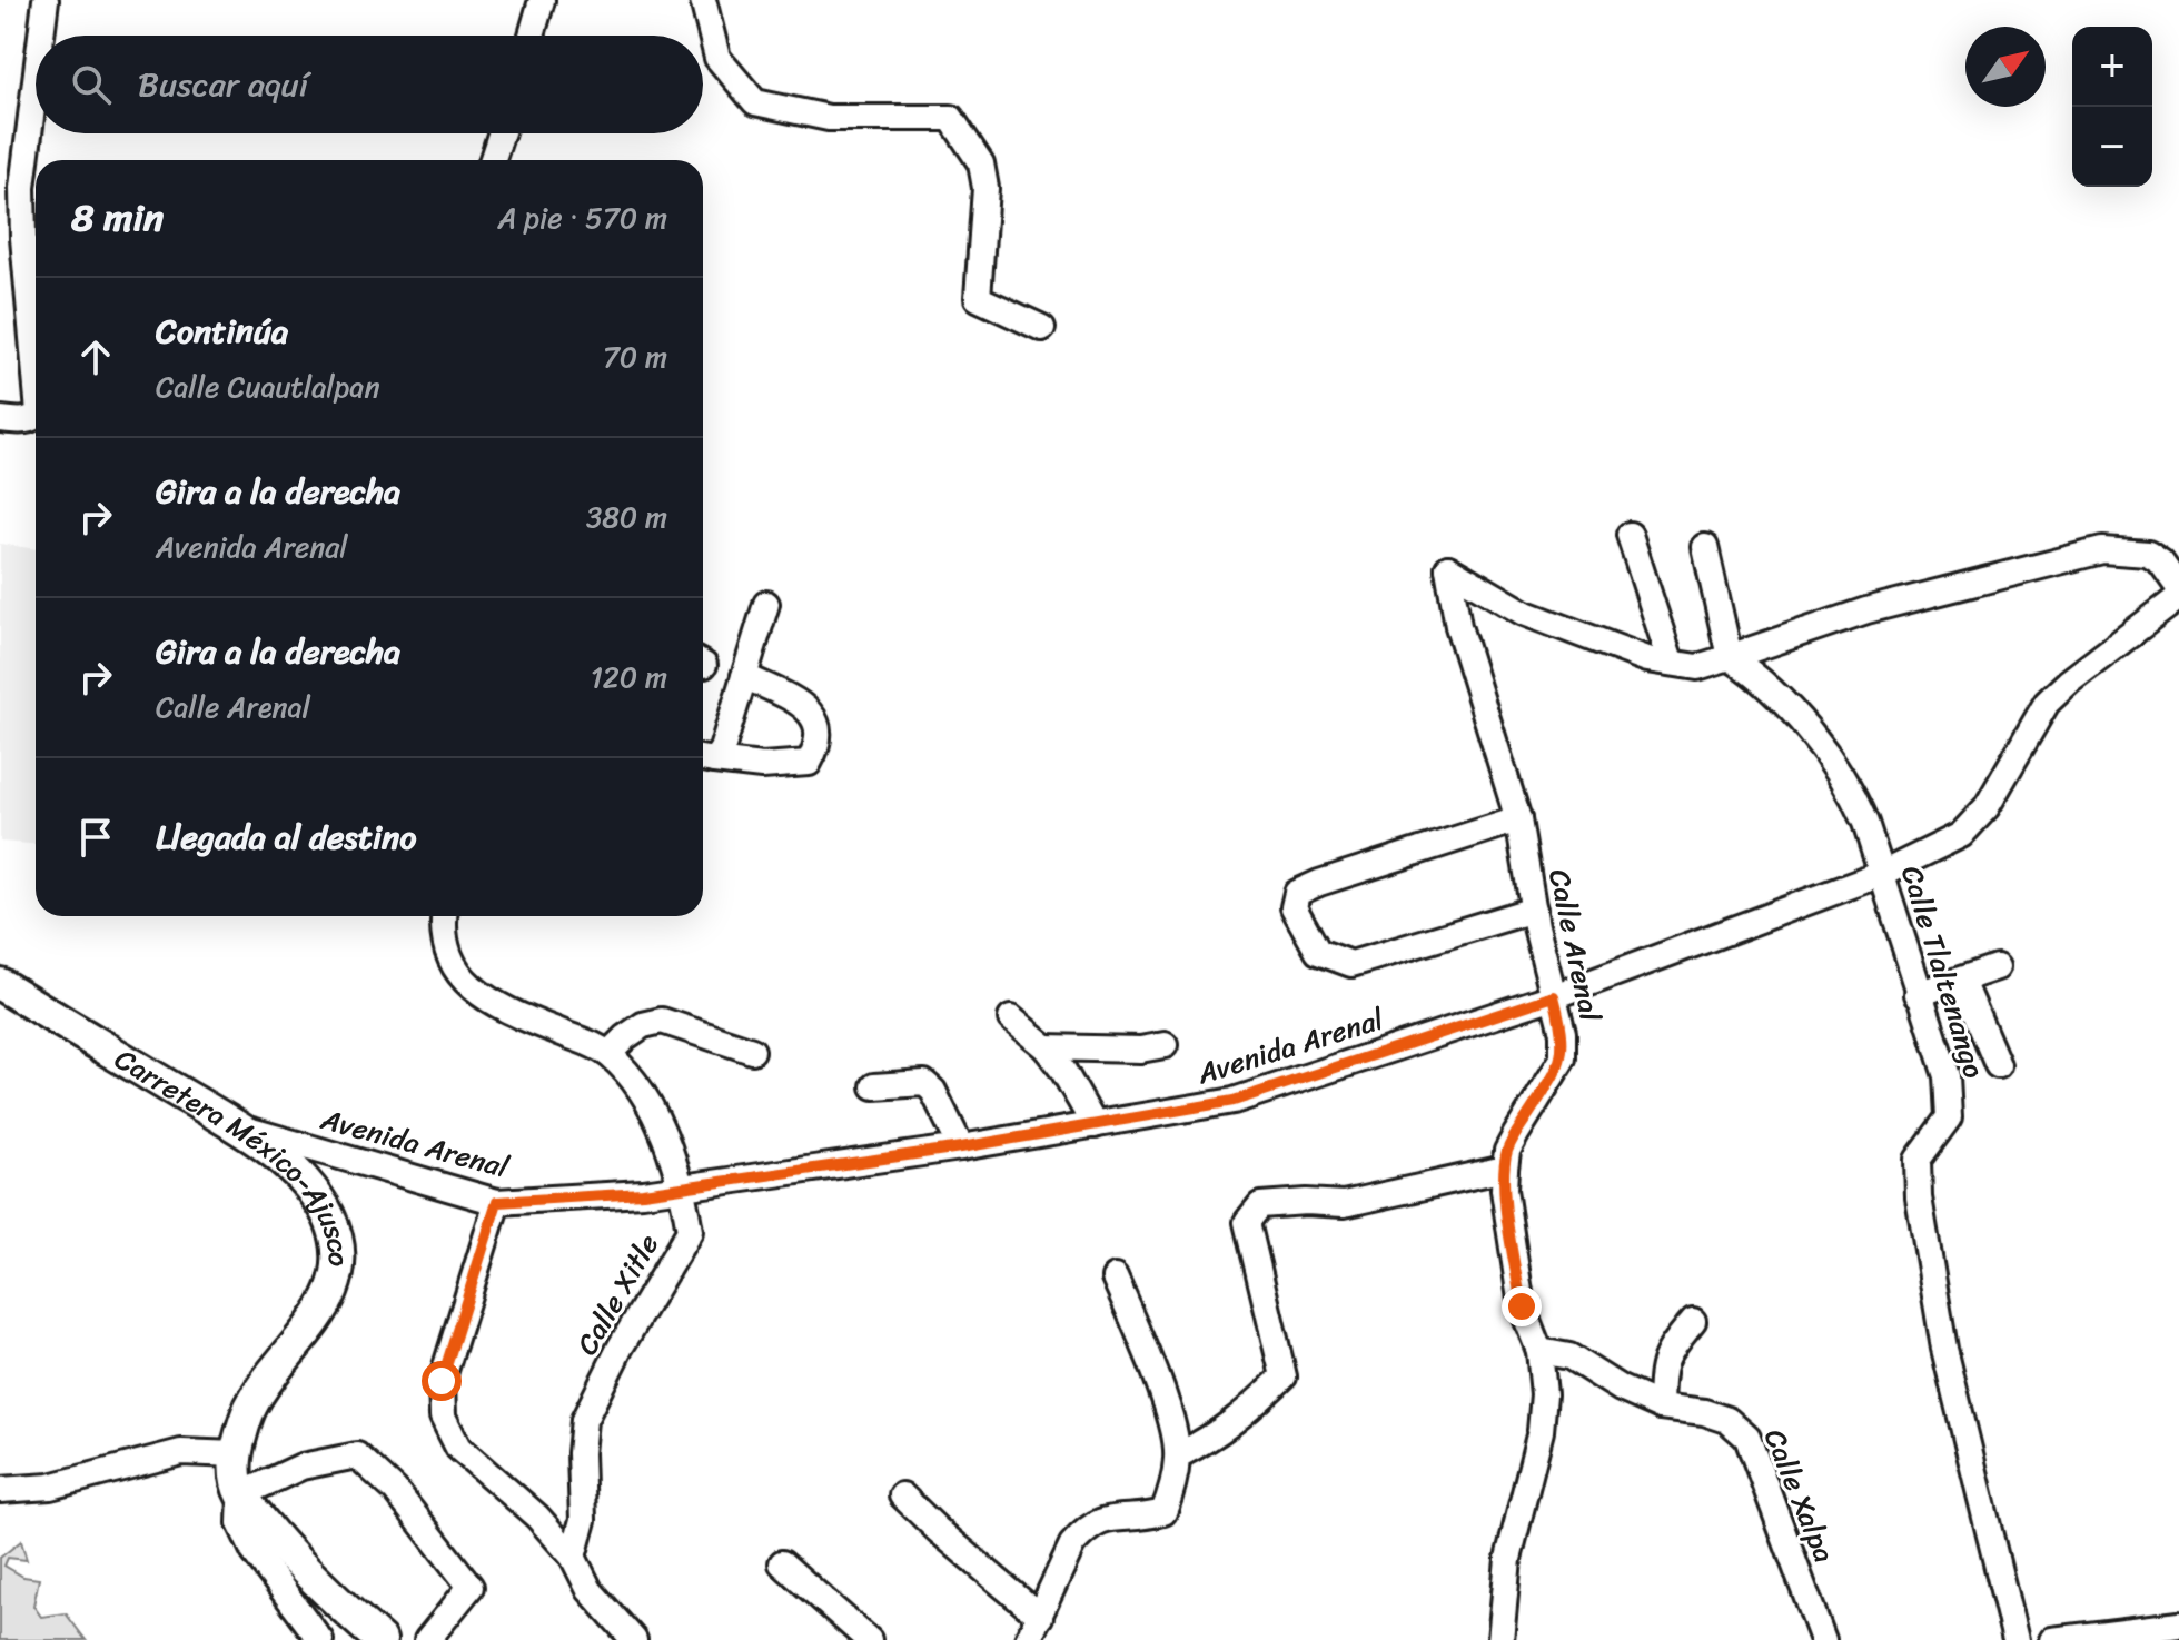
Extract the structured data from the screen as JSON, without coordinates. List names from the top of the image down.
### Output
{
  "streets": {
    "main road": ["Carretera México-Ajusco"],
    "street": [
      "Calle Arenal",
      "Calle Tlaltenango",
      "Avenida Arenal",
      "Calle Xitle",
      "Calle Xalpa"
    ]
  },
  "crossings": [
    ["Calle Arenal", "Avenida Arenal"],
    ["Calle Arenal", "Calle Xalpa"],
    ["Calle Tlaltenango", "Avenida Arenal"],
    ["Avenida Arenal", "Carretera México-Ajusco"],
    ["Avenida Arenal", "Calle Xitle"]
  ],
  "north": "top right",
  "page": {
    "map_buttons": ["+", "−"],
    "search": "Buscar aquí",
    "heading": ["8 min", "A pie · 570 m"],
    "list": [
      ["Continúa", "Calle Cuautlalpan", "70 m"],
      ["Gira a la derecha", "Avenida Arenal", "380 m"],
      ["Gira a la derecha", "Calle Arenal", "120 m"],
      "Llegada al destino"
    ]
  }
}
